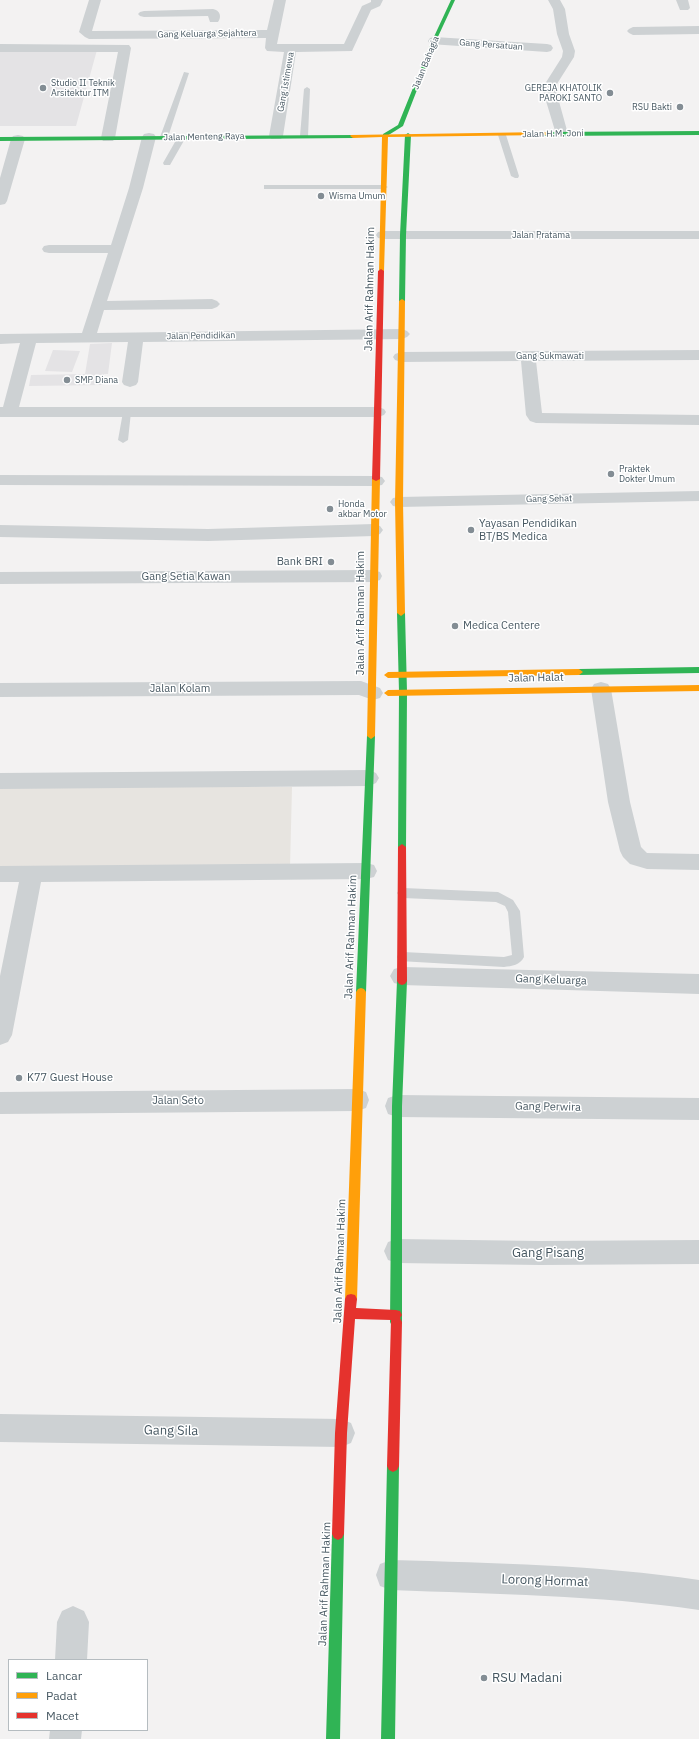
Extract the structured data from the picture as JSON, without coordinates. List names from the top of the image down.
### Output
{
  "streets": {
    "main road": [
      "Jalan Bahagia",
      "Jalan H.M. Joni",
      "Jalan Menteng Raya",
      "Jalan Arif Rahman Hakim",
      "Jalan Halat"
    ],
    "street": [
      "Gang Keluarga Sejahtera",
      "Gang Persatuan",
      "Gang Istimewa",
      "Jalan Pratama",
      "Jalan Pendidikan",
      "Gang Sukmawati",
      "Gang Sehat",
      "Gang Setia Kawan",
      "Jalan Kolam",
      "Gang Keluarga",
      "Jalan Seto",
      "Gang Perwira",
      "Gang Pisang",
      "Gang Sila",
      "Lorong Hormat"
    ]
  },
  "crossings": [
    ["Gang Keluarga Sejahtera", "Gang Istimewa"],
    ["Gang Persatuan", "Jalan Bahagia"],
    ["Gang Istimewa", "Jalan Menteng Raya"],
    ["Jalan H.M. Joni", "Jalan Menteng Raya"],
    ["Jalan Menteng Raya", "Jalan Arif Rahman Hakim"],
    ["Jalan Pratama", "Jalan Arif Rahman Hakim"],
    ["Jalan Arif Rahman Hakim", "Jalan Pendidikan"],
    ["Jalan Arif Rahman Hakim", "Gang Setia Kawan"],
    ["Jalan Arif Rahman Hakim", "Jalan Halat"],
    ["Jalan Arif Rahman Hakim", "Jalan Kolam"],
    ["Jalan Arif Rahman Hakim", "Jalan Seto"],
    ["Jalan Arif Rahman Hakim", "Gang Sila"],
    ["Jalan Halat", "Jalan Kolam"]
  ],
  "places": [
    "Studio II Teknik Arsitektur ITM",
    "GEREJA KHATOLIK PAROKI SANTO",
    "RSU Bakti",
    "Wisma Umum",
    "SMP Diana",
    "Praktek Dokter Umum",
    "Honda akbar Motor",
    "Yayasan Pendidikan BT/BS Medica",
    "Bank BRI",
    "Medica Centere",
    "K77 Guest House",
    "RSU Madani"
  ],
  "legend": ["Lancar", "Padat", "Macet"]
}
